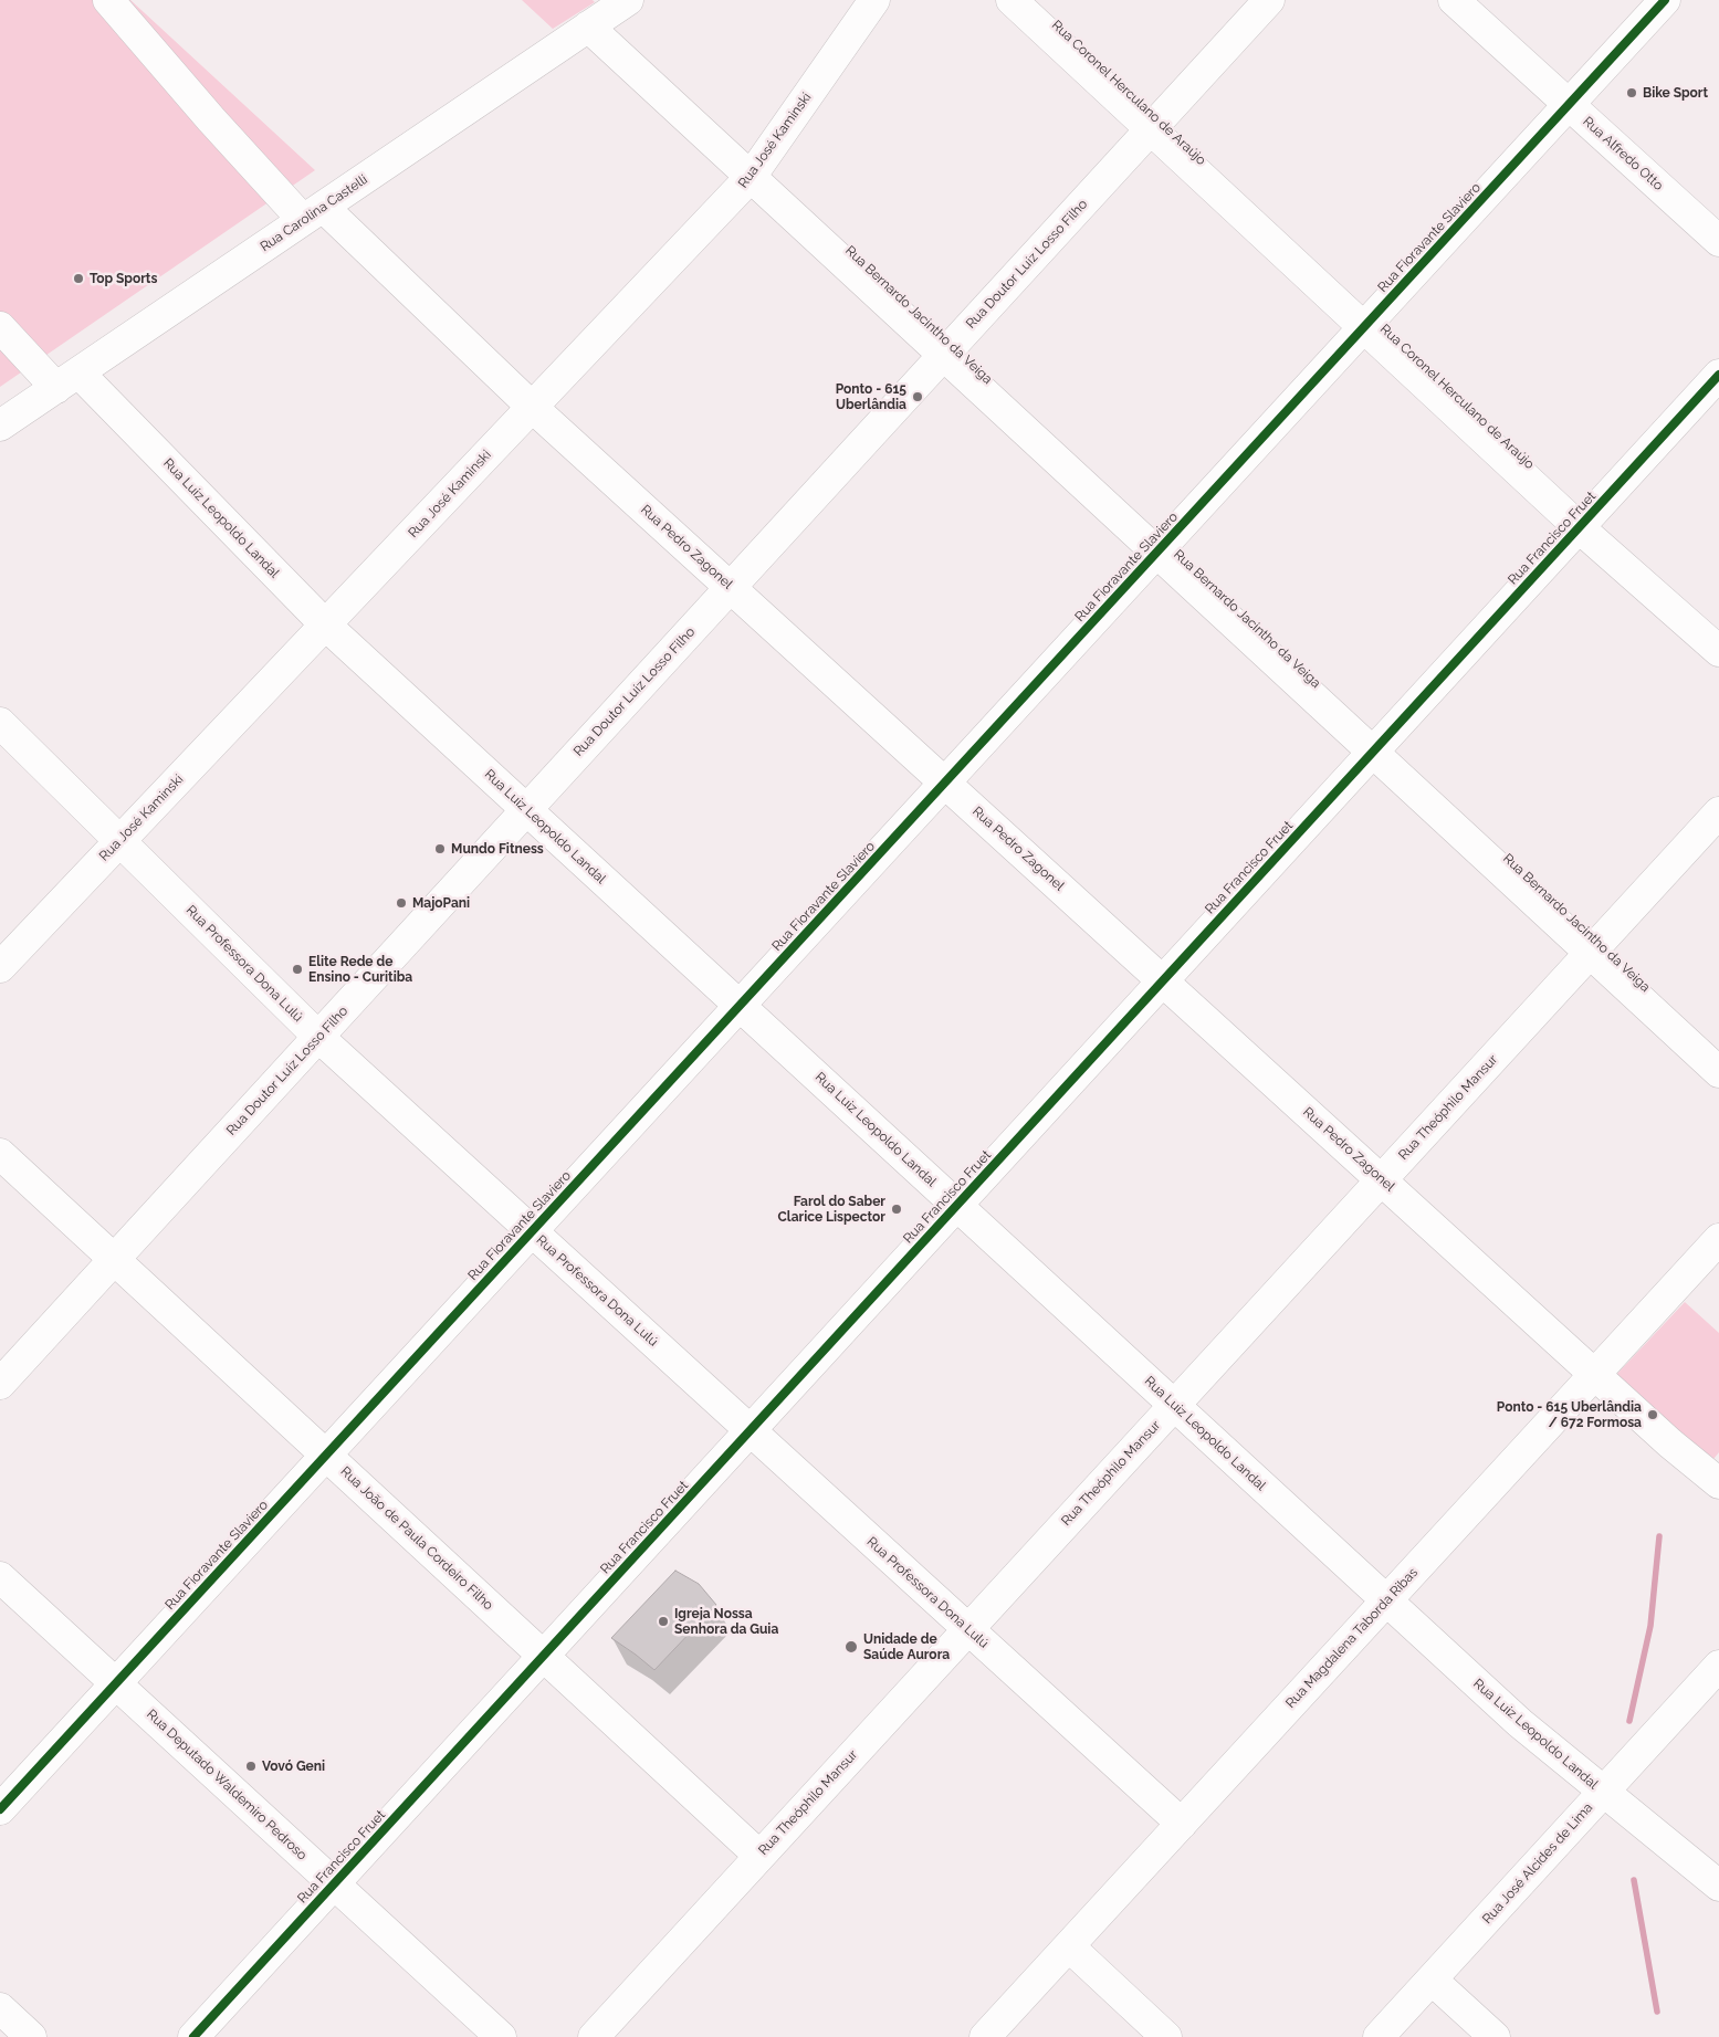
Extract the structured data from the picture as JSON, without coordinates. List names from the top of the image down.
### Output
{
  "streets": {
    "street": [
      "Rua Coronel Herculano de Araújo",
      "Rua José Kaminski",
      "Rua Alfredo Otto",
      "Rua Carolina Castelli",
      "Rua Fioravante Slaviero",
      "Rua Doutor Luiz Losso Filho",
      "Rua Bernardo Jacintho da Veiga",
      "Rua Luiz Leopoldo Landal",
      "Rua Francisco Fruet",
      "Rua Pedro Zagonel",
      "Rua Professora Dona Lulú",
      "Rua Theóphilo Mansur",
      "Rua João de Paula Cordeiro Filho",
      "Rua Magdalena Taborda Ribas",
      "Rua Deputado Waldemiro Pedroso",
      "Rua José Alcides de Lima"
    ]
  },
  "crossings": [
    ["Rua Coronel Herculano de Araújo", "Rua Fioravante Slaviero"],
    ["Rua Coronel Herculano de Araújo", "Rua Doutor Luiz Losso Filho"],
    ["Rua Coronel Herculano de Araújo", "Rua Francisco Fruet"],
    ["Rua José Kaminski", "Rua Bernardo Jacintho da Veiga"],
    ["Rua José Kaminski", "Rua Luiz Leopoldo Landal"],
    ["Rua José Kaminski", "Rua Pedro Zagonel"],
    ["Rua José Kaminski", "Rua Professora Dona Lulú"],
    ["Rua Alfredo Otto", "Rua Fioravante Slaviero"],
    ["Rua Carolina Castelli", "Rua Bernardo Jacintho da Veiga"],
    ["Rua Carolina Castelli", "Rua Luiz Leopoldo Landal"],
    ["Rua Carolina Castelli", "Rua Pedro Zagonel"],
    ["Rua Fioravante Slaviero", "Rua Bernardo Jacintho da Veiga"],
    ["Rua Fioravante Slaviero", "Rua Luiz Leopoldo Landal"],
    ["Rua Fioravante Slaviero", "Rua Pedro Zagonel"],
    ["Rua Fioravante Slaviero", "Rua Professora Dona Lulú"],
    ["Rua Fioravante Slaviero", "Rua João de Paula Cordeiro Filho"],
    ["Rua Fioravante Slaviero", "Rua Deputado Waldemiro Pedroso"],
    ["Rua Doutor Luiz Losso Filho", "Rua Bernardo Jacintho da Veiga"],
    ["Rua Doutor Luiz Losso Filho", "Rua Luiz Leopoldo Landal"],
    ["Rua Doutor Luiz Losso Filho", "Rua Pedro Zagonel"],
    ["Rua Doutor Luiz Losso Filho", "Rua Professora Dona Lulú"],
    ["Rua Doutor Luiz Losso Filho", "Rua João de Paula Cordeiro Filho"],
    ["Rua Bernardo Jacintho da Veiga", "Rua Francisco Fruet"],
    ["Rua Bernardo Jacintho da Veiga", "Rua Theóphilo Mansur"],
    ["Rua Luiz Leopoldo Landal", "Rua Francisco Fruet"],
    ["Rua Luiz Leopoldo Landal", "Rua Theóphilo Mansur"],
    ["Rua Luiz Leopoldo Landal", "Rua Magdalena Taborda Ribas"],
    ["Rua Luiz Leopoldo Landal", "Rua José Alcides de Lima"],
    ["Rua Francisco Fruet", "Rua Pedro Zagonel"],
    ["Rua Francisco Fruet", "Rua Professora Dona Lulú"],
    ["Rua Francisco Fruet", "Rua João de Paula Cordeiro Filho"],
    ["Rua Francisco Fruet", "Rua Deputado Waldemiro Pedroso"],
    ["Rua Pedro Zagonel", "Rua Theóphilo Mansur"],
    ["Rua Pedro Zagonel", "Rua Magdalena Taborda Ribas"],
    ["Rua Professora Dona Lulú", "Rua Theóphilo Mansur"],
    ["Rua Professora Dona Lulú", "Rua Magdalena Taborda Ribas"],
    ["Rua Theóphilo Mansur", "Rua João de Paula Cordeiro Filho"]
  ],
  "places": [
    "Bike Sport",
    "Top Sports",
    "Ponto - 615 Uberlândia",
    "Mundo Fitness",
    "MajoPani",
    "Elite Rede de Ensino - Curitiba",
    "Farol do Saber Clarice Lispector",
    "Ponto - 615 Uberlândia / 672 Formosa",
    "Igreja Nossa Senhora da Guia",
    "Unidade de Saúde Aurora",
    "Vovó Geni"
  ]
}
